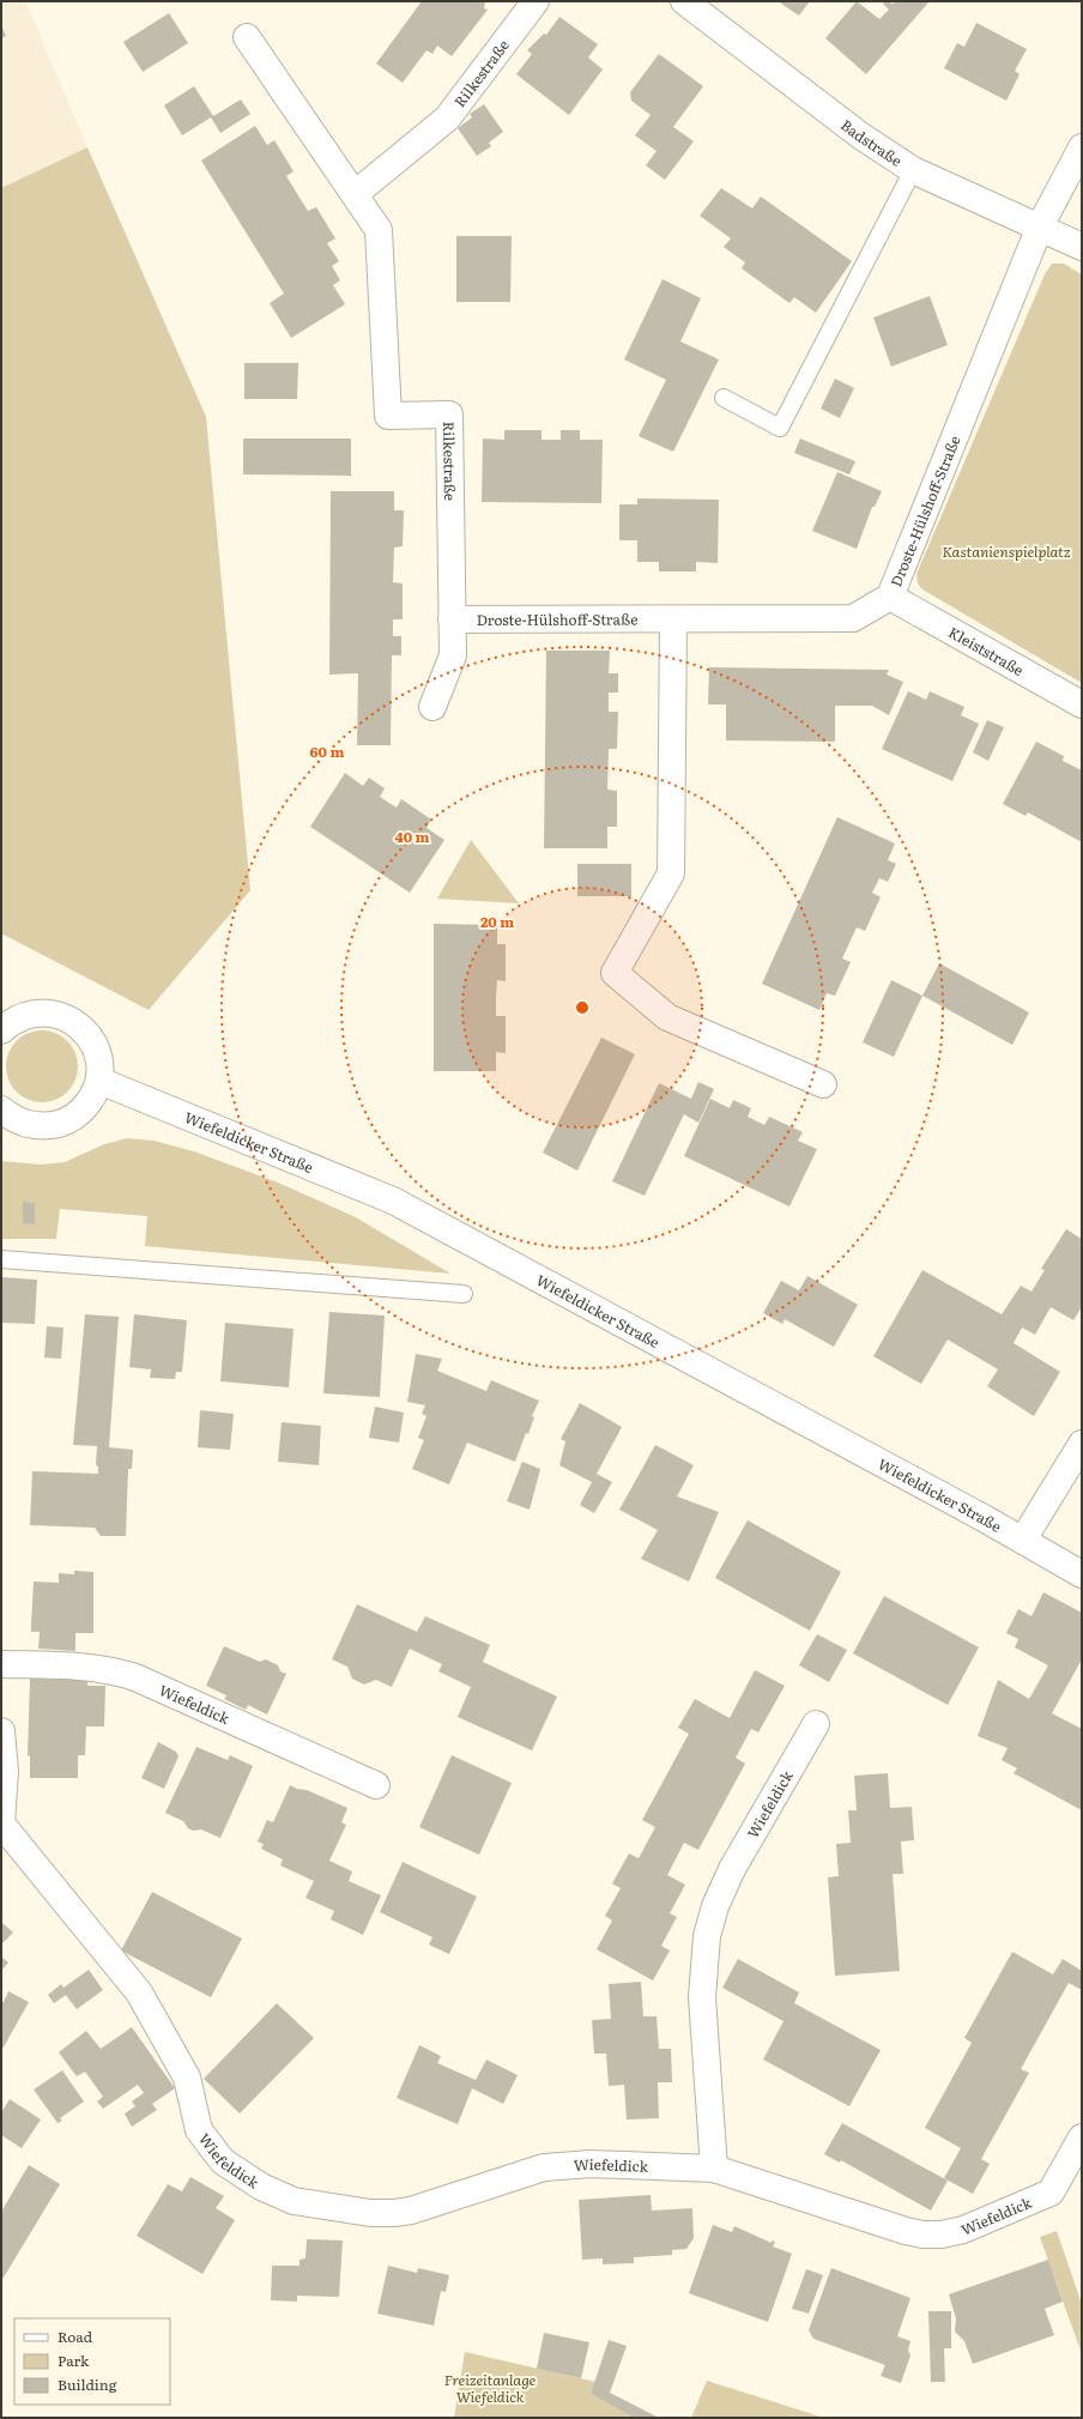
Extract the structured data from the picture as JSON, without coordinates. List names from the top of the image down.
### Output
{
  "streets": {
    "street": [
      "Rilkestraße",
      "Badstraße",
      "Droste-Hülshoff-Straße",
      "Kleiststraße",
      "Wiefeldicker Straße",
      "Wiefeldick"
    ]
  },
  "crossings": [
    ["Rilkestraße", "Droste-Hülshoff-Straße"],
    ["Badstraße", "Droste-Hülshoff-Straße"],
    ["Droste-Hülshoff-Straße", "Kleiststraße"]
  ],
  "parks": ["Kastanienspielplatz", "Freizeitanlage Wiefeldick"],
  "legend": ["Road", "Park", "Building"],
  "rings": ["60 m", "40 m", "20 m"]
}
